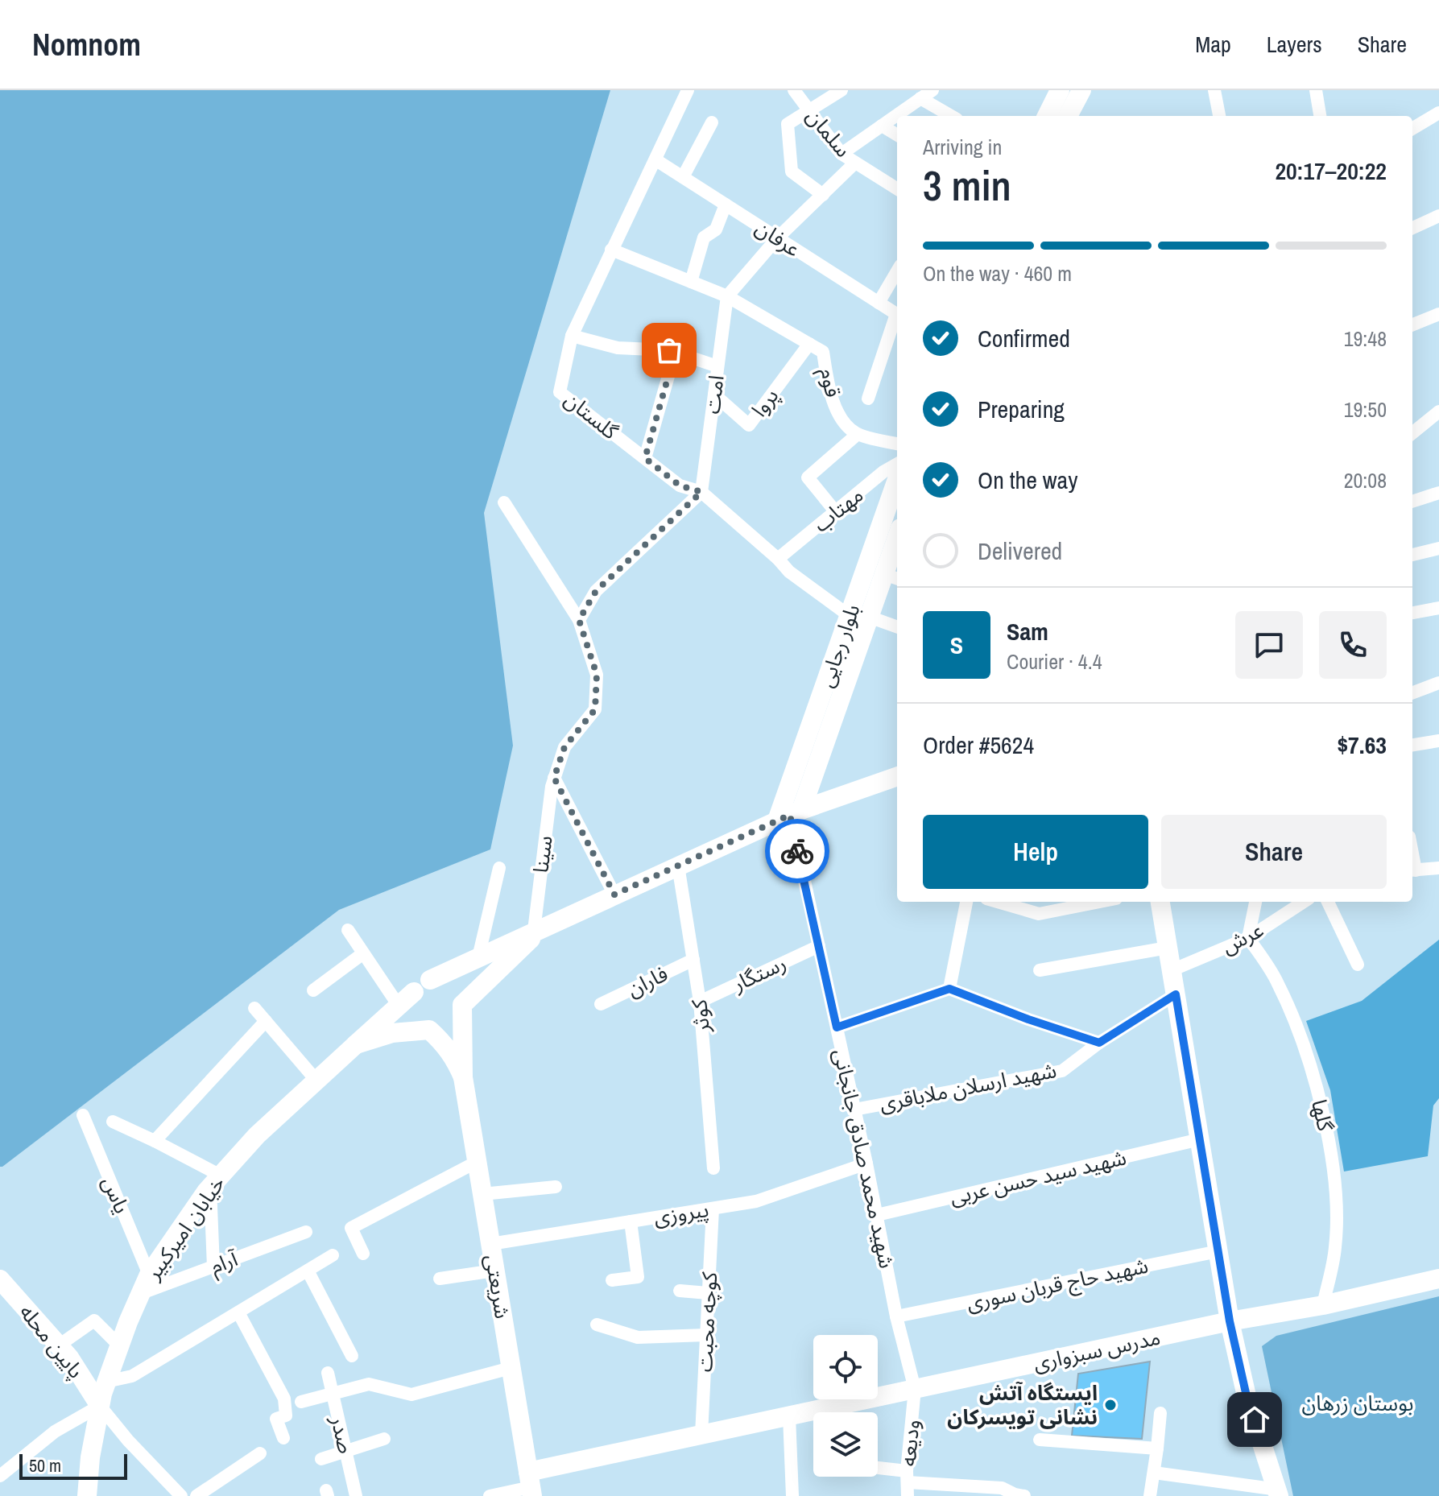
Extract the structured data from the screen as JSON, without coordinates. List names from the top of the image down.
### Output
{
  "streets": {
    "main road": [
      "بلوار رجایی",
      "خیابان امیرکبیر",
      "شریعتی",
      "پایین محله",
      "مدرس سبزواری"
    ],
    "street": [
      "سلمان",
      "عرفان",
      "قوم",
      "امت",
      "پروا",
      "گلستان",
      "مهتاب",
      "سینا",
      "عرش",
      "رستگار",
      "فاران",
      "کوثر",
      "شهید ارسلان ملاباقری",
      "گلها",
      "شهید محمد صادق جانجانی",
      "شهید سید حسن عربی",
      "یاس",
      "پیروزی",
      "آرام",
      "شهید حاج قربان سوری",
      "کوچه محبت",
      "صدر",
      "ودیعه"
    ]
  },
  "crossings": [
    ["عرفان", "گلستان"],
    ["قوم", "امت"],
    ["قوم", "پروا"],
    ["امت", "پروا"],
    ["امت", "گلستان"],
    ["گلستان", "مهتاب"],
    ["گلستان", "بلوار رجایی"],
    ["بلوار رجایی", "شهید محمد صادق جانجانی"],
    ["عرش", "گلها"],
    ["رستگار", "کوثر"],
    ["رستگار", "شهید محمد صادق جانجانی"],
    ["فاران", "کوثر"],
    ["شهید ارسلان ملاباقری", "شهید محمد صادق جانجانی"],
    ["گلها", "مدرس سبزواری"],
    ["شهید محمد صادق جانجانی", "شهید سید حسن عربی"],
    ["شهید محمد صادق جانجانی", "پیروزی"],
    ["شهید محمد صادق جانجانی", "شهید حاج قربان سوری"],
    ["شهید محمد صادق جانجانی", "مدرس سبزواری"],
    ["شهید محمد صادق جانجانی", "ودیعه"],
    ["یاس", "خیابان امیرکبیر"],
    ["پیروزی", "شریعتی"],
    ["پیروزی", "کوچه محبت"],
    ["خیابان امیرکبیر", "آرام"],
    ["خیابان امیرکبیر", "پایین محله"],
    ["شریعتی", "مدرس سبزواری"],
    ["کوچه محبت", "مدرس سبزواری"],
    ["مدرس سبزواری", "ودیعه"]
  ],
  "parks": ["بوستان زرهان"],
  "places": ["ایستگاه آتش نشانی تویسرکان"],
  "scale_bar": "50 m",
  "page": {
    "header": "Nomnom",
    "nav": ["Map", "Layers", "Share"],
    "heading": ["3 min", "Arriving in", "20:17–20:22"],
    "panel": [
      "Sam",
      "Courier · 4.4",
      "Order #5624",
      "$7.63"
    ],
    "bar": "On the way · 460 m",
    "list": [
      ["Confirmed", "19:48"],
      ["Preparing", "19:50"],
      ["On the way", "20:08"],
      "Delivered"
    ],
    "round": "S",
    "buttons": ["Help", "Share"],
    "scale": "50 m"
  }
}
